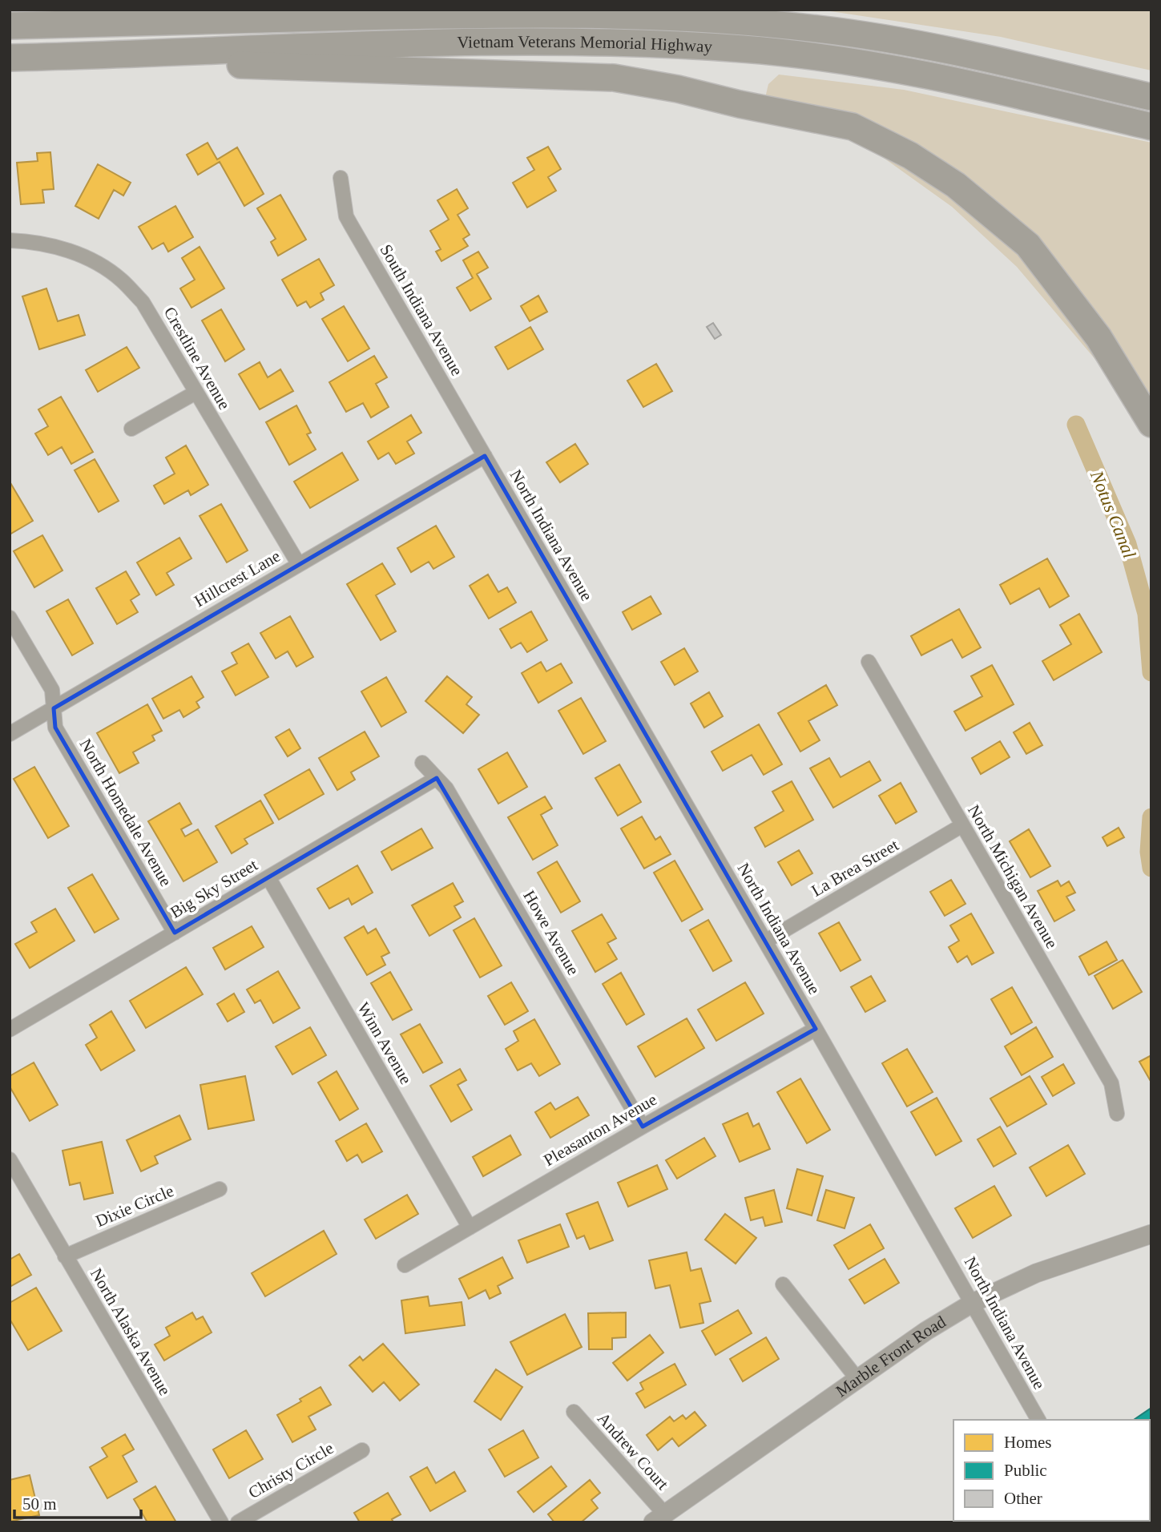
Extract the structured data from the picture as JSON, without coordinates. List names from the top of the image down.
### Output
{
  "streets": {
    "highway": ["Vietnam Veterans Memorial Highway"],
    "street": [
      "South Indiana Avenue",
      "Crestline Avenue",
      "North Indiana Avenue",
      "Hillcrest Lane",
      "North Homedale Avenue",
      "La Brea Street",
      "North Michigan Avenue",
      "Big Sky Street",
      "Howe Avenue",
      "Winn Avenue",
      "Pleasanton Avenue",
      "Dixie Circle",
      "North Alaska Avenue",
      "Marble Front Road",
      "Andrew Court",
      "Christy Circle"
    ]
  },
  "crossings": [
    ["South Indiana Avenue", "North Indiana Avenue"],
    ["South Indiana Avenue", "Hillcrest Lane"],
    ["Crestline Avenue", "Hillcrest Lane"],
    ["North Indiana Avenue", "Hillcrest Lane"],
    ["North Indiana Avenue", "La Brea Street"],
    ["North Indiana Avenue", "Pleasanton Avenue"],
    ["North Indiana Avenue", "Marble Front Road"],
    ["Hillcrest Lane", "North Homedale Avenue"],
    ["North Homedale Avenue", "Big Sky Street"],
    ["La Brea Street", "North Michigan Avenue"],
    ["Big Sky Street", "Howe Avenue"],
    ["Big Sky Street", "Winn Avenue"],
    ["Howe Avenue", "Pleasanton Avenue"],
    ["Winn Avenue", "Pleasanton Avenue"],
    ["Dixie Circle", "North Alaska Avenue"],
    ["Marble Front Road", "Andrew Court"]
  ],
  "water": ["Notus Canal"],
  "legend": ["Homes", "Public", "Other"],
  "scale_bar": "50 m"
}
